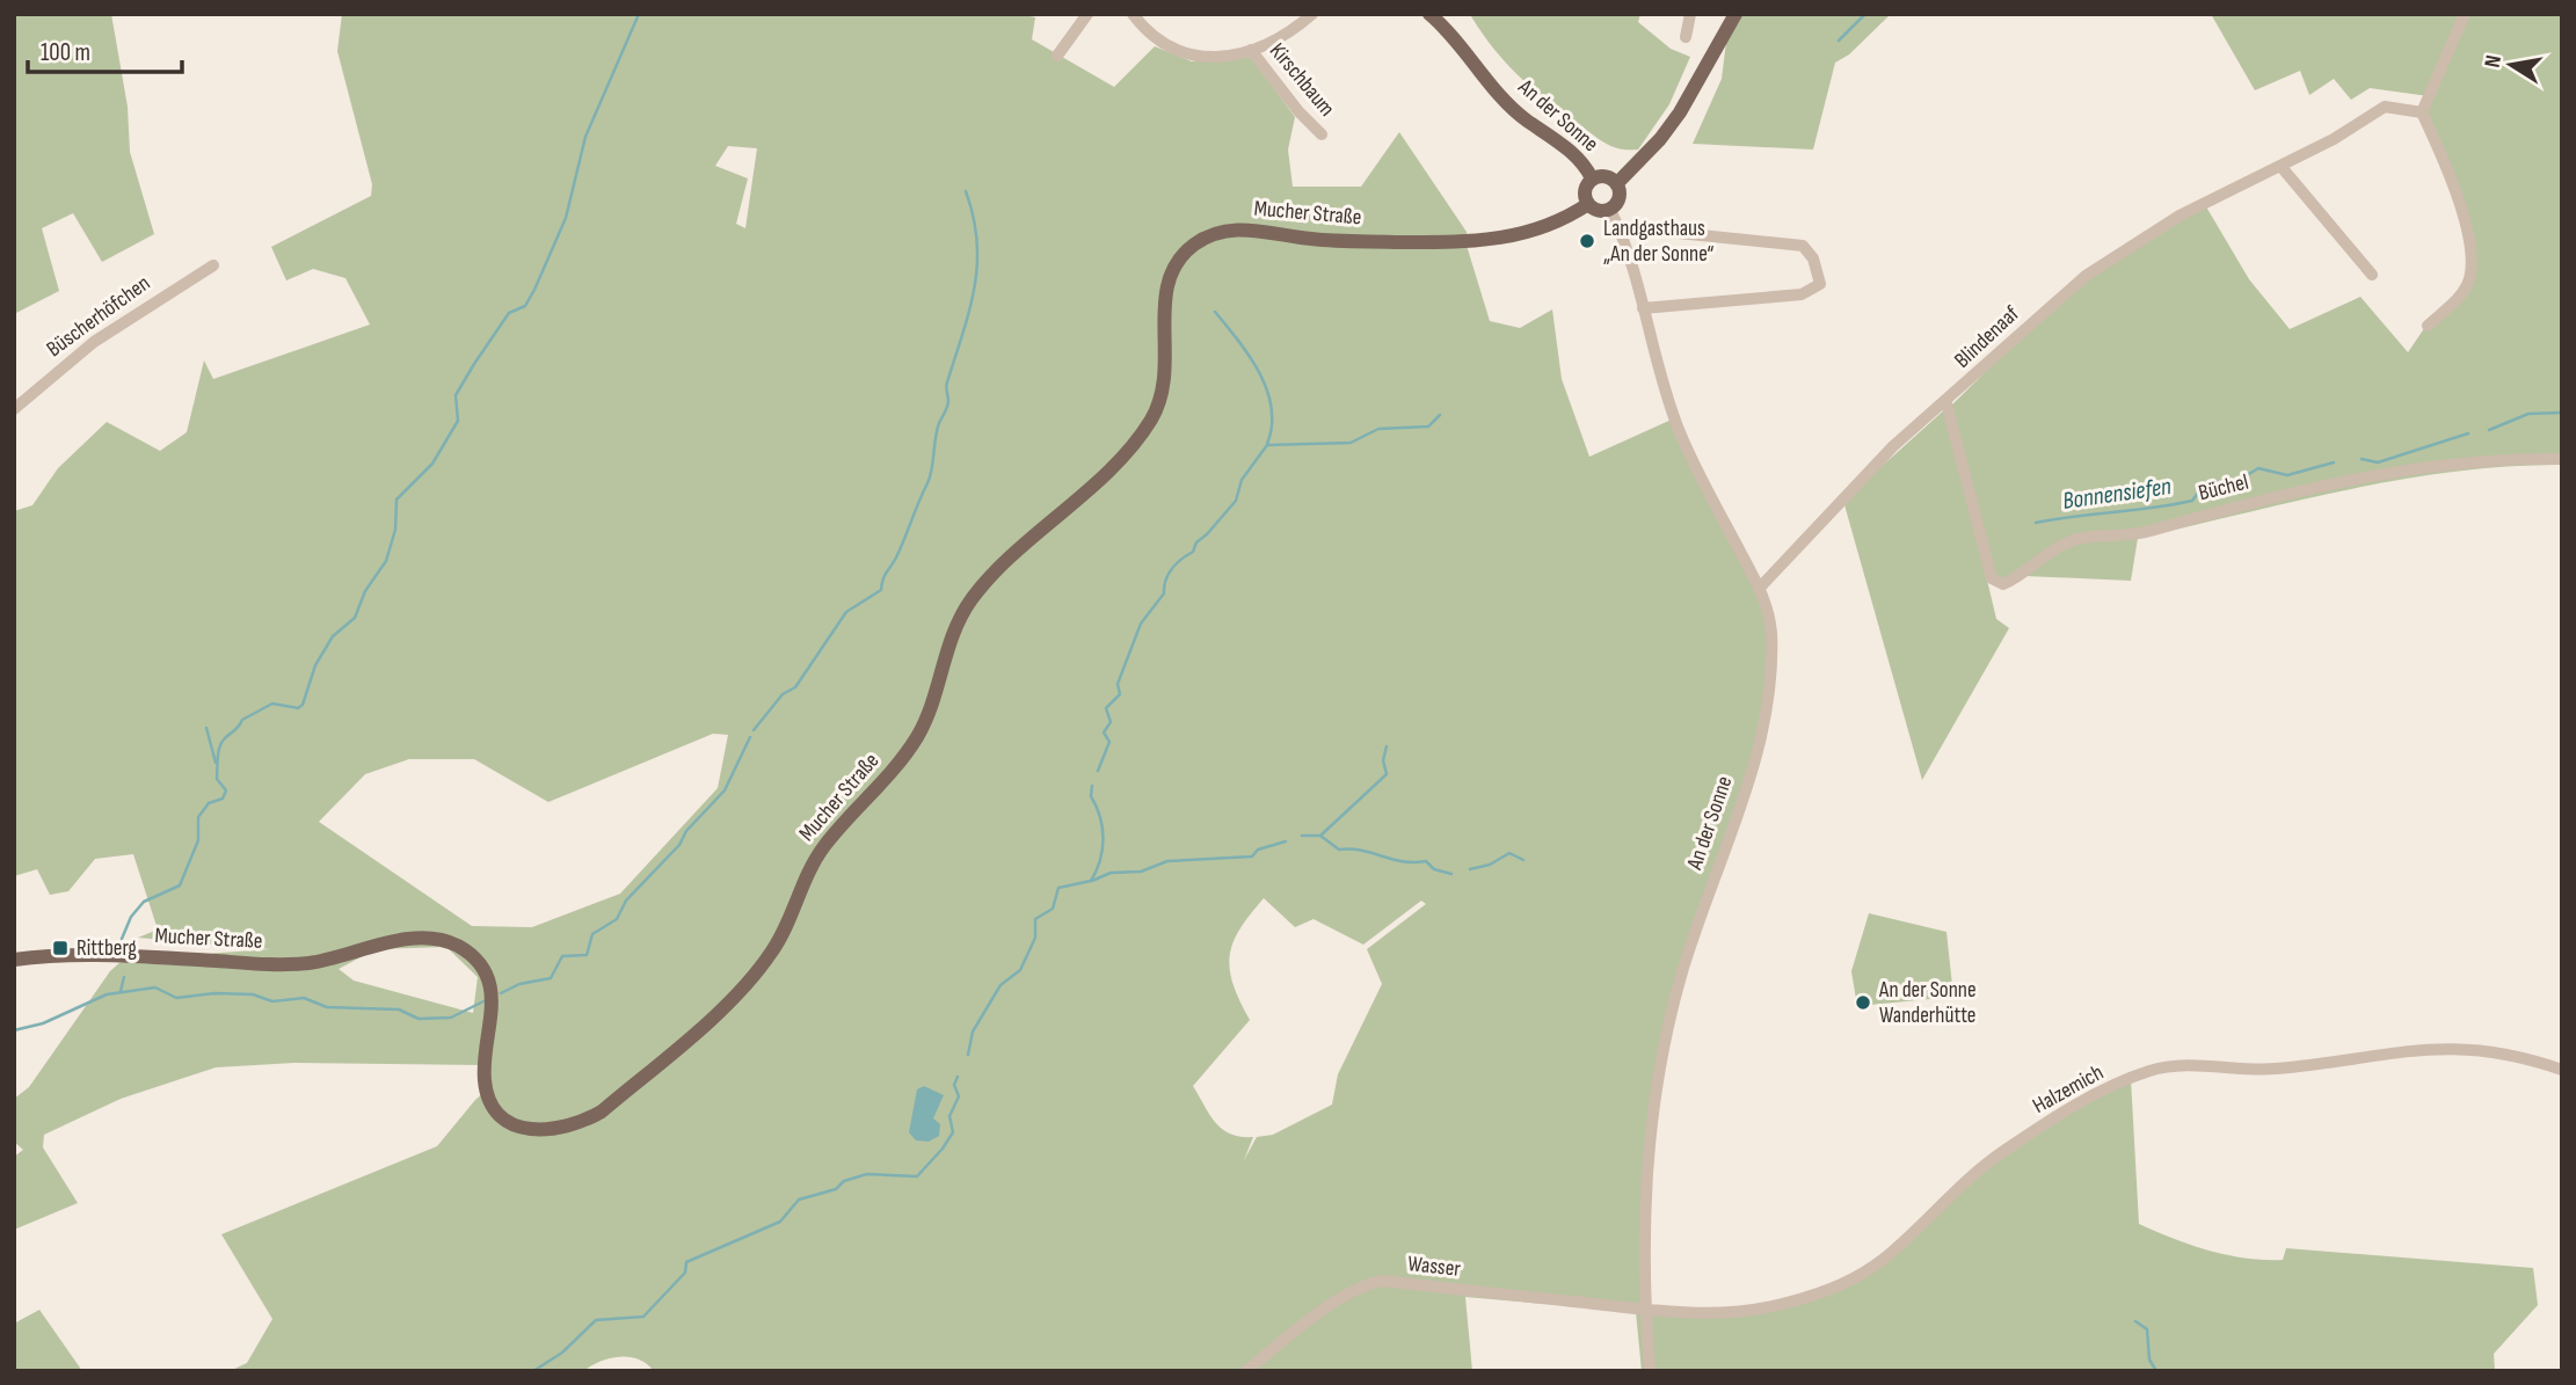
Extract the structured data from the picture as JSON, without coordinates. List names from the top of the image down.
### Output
{
  "streets": {
    "main road": ["An der Sonne", "Mucher Straße"],
    "street": [
      "Kirschbaum",
      "Büscherhöfchen",
      "Blindenaaf",
      "Büchel",
      "Halzemich",
      "Wasser"
    ]
  },
  "crossings": [
    ["An der Sonne", "Mucher Straße"],
    ["An der Sonne", "Blindenaaf"],
    ["An der Sonne", "Halzemich"],
    ["An der Sonne", "Wasser"],
    ["Blindenaaf", "Büchel"],
    ["Halzemich", "Wasser"]
  ],
  "water": ["Bonnensiefen"],
  "places": {
    "other": ["Landgasthaus „An der Sonne“", "An der Sonne Wanderhütte"],
    "transit": ["Rittberg"]
  },
  "scale_bar": "100 m",
  "north": "left"
}
